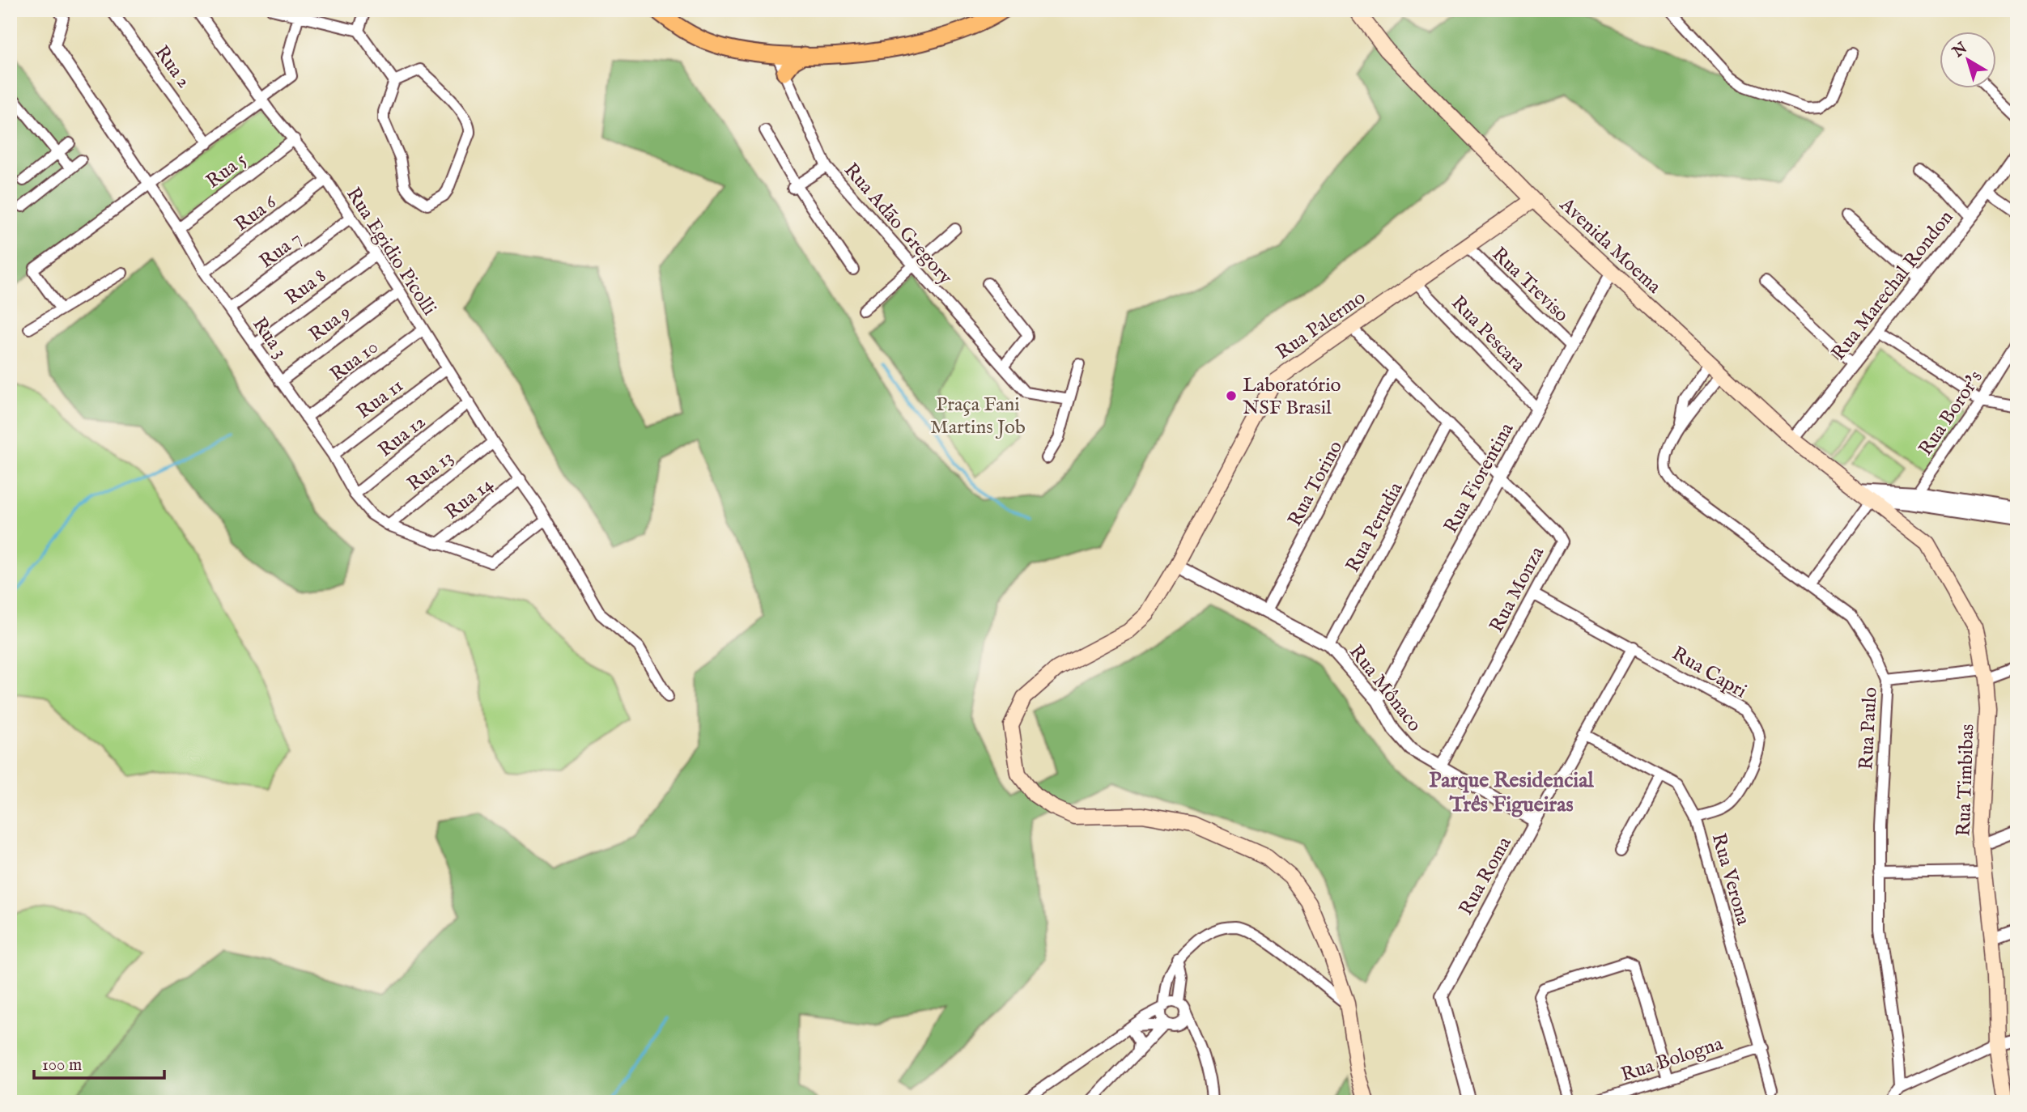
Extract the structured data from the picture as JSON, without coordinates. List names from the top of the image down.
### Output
{
  "streets": {
    "main road": ["Avenida Moema", "Rua Palermo", "Rua Timbibas"],
    "street": [
      "Rua 2",
      "Rua 5",
      "Rua 6",
      "Rua Adão Gregory",
      "Rua 7",
      "Rua Egidio Picolli",
      "Rua Treviso",
      "Rua Marechal Rondon",
      "Rua 8",
      "Rua 9",
      "Rua Pescara",
      "Rua 3",
      "Rua 10",
      "Rua 11",
      "Rua Boror's",
      "Rua 12",
      "Rua 13",
      "Rua Fiorentina",
      "Rua Torino",
      "Rua 14",
      "Rua Perudia",
      "Rua Monza",
      "Rua Capri",
      "Rua Mônaco",
      "Rua Paulo",
      "Rua Roma",
      "Rua Verona",
      "Rua Bologna"
    ]
  },
  "crossings": [
    ["Rua 5", "Rua Egidio Picolli"],
    ["Rua 5", "Rua 3"],
    ["Rua 6", "Rua Egidio Picolli"],
    ["Rua 6", "Rua 3"],
    ["Avenida Moema", "Rua Marechal Rondon"],
    ["Avenida Moema", "Rua Palermo"],
    ["Avenida Moema", "Rua Fiorentina"],
    ["Avenida Moema", "Rua Paulo"],
    ["Avenida Moema", "Rua Timbibas"],
    ["Rua 7", "Rua Egidio Picolli"],
    ["Rua 7", "Rua 3"],
    ["Rua Egidio Picolli", "Rua 8"],
    ["Rua Egidio Picolli", "Rua 9"],
    ["Rua Egidio Picolli", "Rua 3"],
    ["Rua Egidio Picolli", "Rua 10"],
    ["Rua Egidio Picolli", "Rua 11"],
    ["Rua Egidio Picolli", "Rua 12"],
    ["Rua Egidio Picolli", "Rua 13"],
    ["Rua Egidio Picolli", "Rua 14"],
    ["Rua Treviso", "Rua Palermo"],
    ["Rua Treviso", "Rua Fiorentina"],
    ["Rua 8", "Rua 3"],
    ["Rua 9", "Rua 3"],
    ["Rua Palermo", "Rua Pescara"],
    ["Rua Palermo", "Rua Monza"],
    ["Rua Palermo", "Rua Mônaco"],
    ["Rua Pescara", "Rua Fiorentina"],
    ["Rua 3", "Rua 10"],
    ["Rua 3", "Rua 11"],
    ["Rua 3", "Rua 12"],
    ["Rua 3", "Rua 13"],
    ["Rua 3", "Rua 14"],
    ["Rua Fiorentina", "Rua Monza"],
    ["Rua Fiorentina", "Rua Mônaco"],
    ["Rua Torino", "Rua Monza"],
    ["Rua Torino", "Rua Mônaco"],
    ["Rua Perudia", "Rua Monza"],
    ["Rua Perudia", "Rua Mônaco"],
    ["Rua Monza", "Rua Capri"],
    ["Rua Monza", "Rua Mônaco"],
    ["Rua Capri", "Rua Roma"],
    ["Rua Capri", "Rua Verona"],
    ["Rua Mônaco", "Rua Roma"],
    ["Rua Roma", "Rua Verona"],
    ["Rua Verona", "Rua Bologna"]
  ],
  "districts": ["Parque Residencial Três Figueiras"],
  "parks": ["Praça Fani Martins Job"],
  "places": ["Laboratório NSF Brasil"],
  "scale_bar": "100 m",
  "north": "top left"
}
